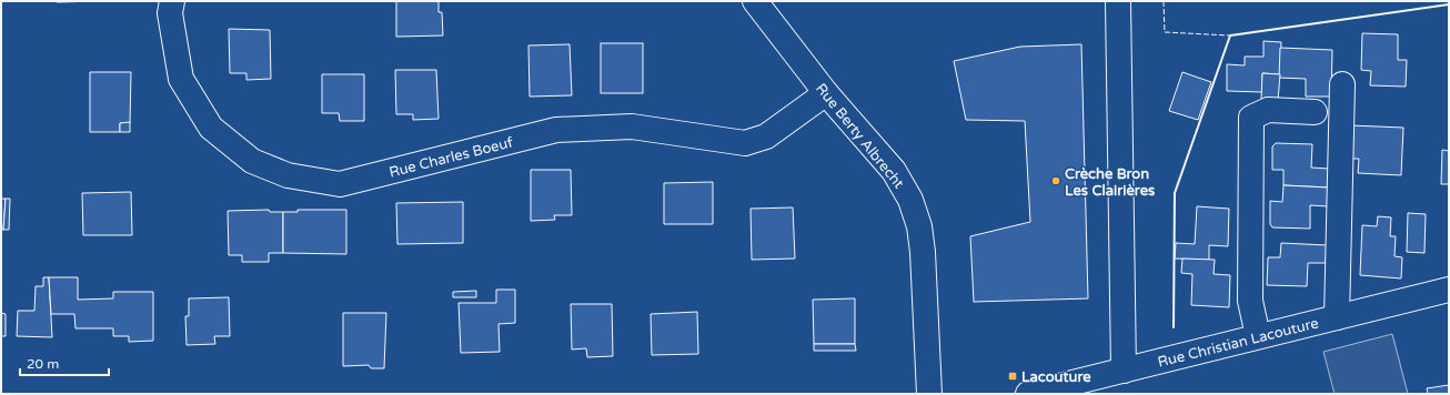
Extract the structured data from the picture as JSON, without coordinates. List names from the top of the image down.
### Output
{
  "streets": {
    "street": ["Rue Berty Albrecht", "Rue Charles Boeuf", "Rue Christian Lacouture"]
  },
  "crossings": [
    ["Rue Berty Albrecht", "Rue Charles Boeuf"]
  ],
  "places": {
    "other": ["Crèche Bron Les Clairières"],
    "transit": ["Lacouture"]
  },
  "scale_bar": "20 m"
}
